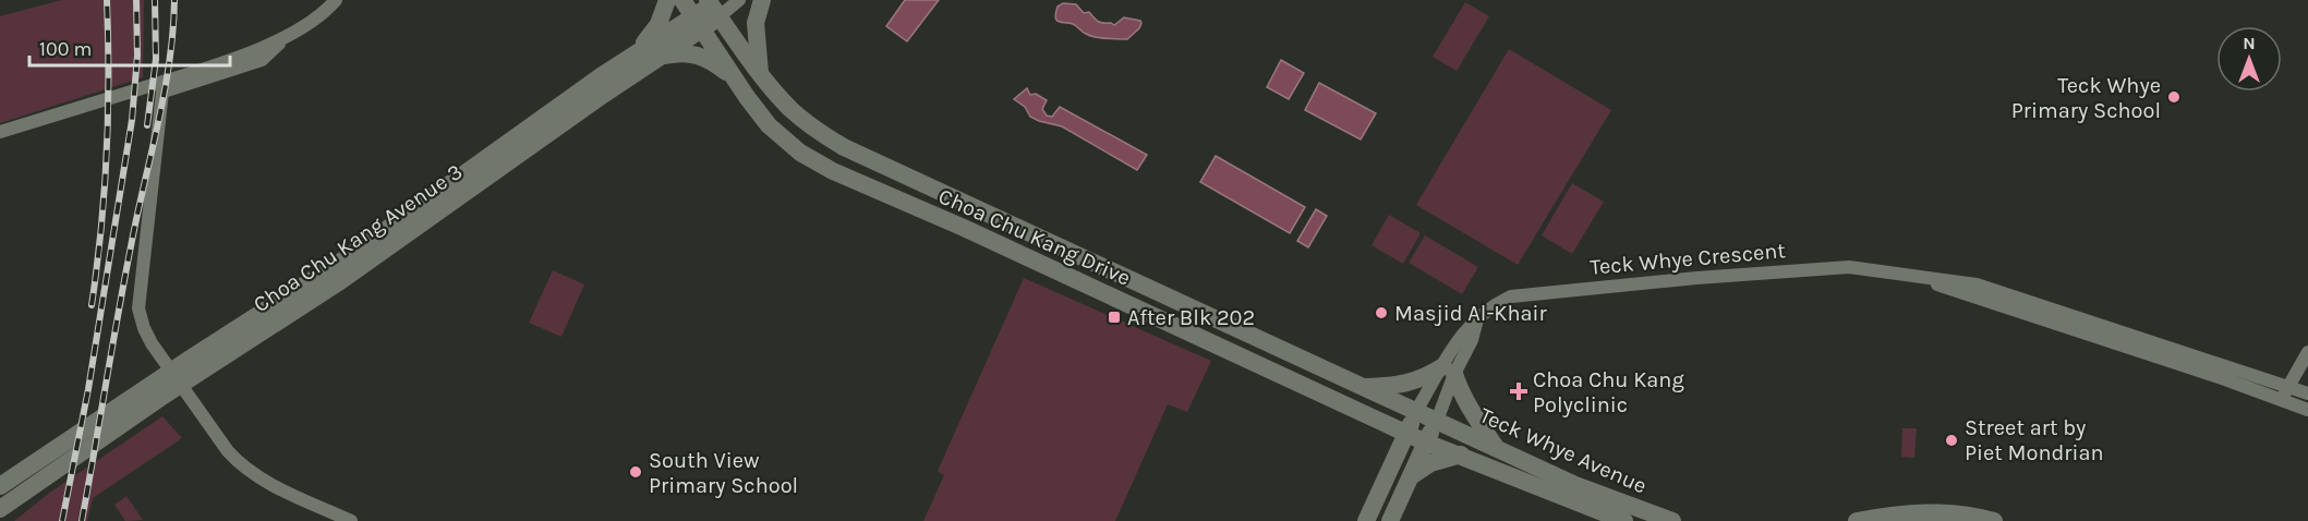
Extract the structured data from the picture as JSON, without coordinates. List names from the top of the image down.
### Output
{
  "streets": {
    "main road": ["Choa Chu Kang Drive", "Choa Chu Kang Avenue 3", "Teck Whye Avenue"],
    "street": ["Teck Whye Crescent"]
  },
  "crossings": [
    ["Choa Chu Kang Drive", "Choa Chu Kang Avenue 3"],
    ["Choa Chu Kang Drive", "Teck Whye Crescent"],
    ["Choa Chu Kang Drive", "Teck Whye Avenue"],
    ["Teck Whye Crescent", "Teck Whye Avenue"]
  ],
  "places": {
    "other": [
      "Teck Whye Primary School",
      "Masjid Al-Khair",
      "Street art by Piet Mondrian",
      "South View Primary School"
    ],
    "transit": ["After Blk 202"],
    "health": ["Choa Chu Kang Polyclinic"]
  },
  "scale_bar": "100 m",
  "north": "top"
}
